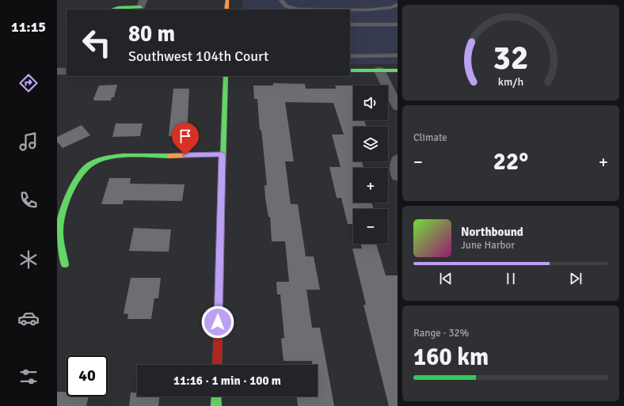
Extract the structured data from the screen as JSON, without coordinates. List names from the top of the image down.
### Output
{
  "page": {
    "tabs": "11:15",
    "turn": ["80 m", "Southwest 104th Court"],
    "map_buttons": ["+", "−"],
    "tile": [
      "Climate",
      ["Range · 32%", "160 km"]
    ],
    "heat": ["−", "22°", "+"],
    "song": ["Northbound", "June Harbor"],
    "limit": "40",
    "trip": "11:16 · 1 min · 100 m",
    "gauge": ["32", "km/h"]
  }
}
